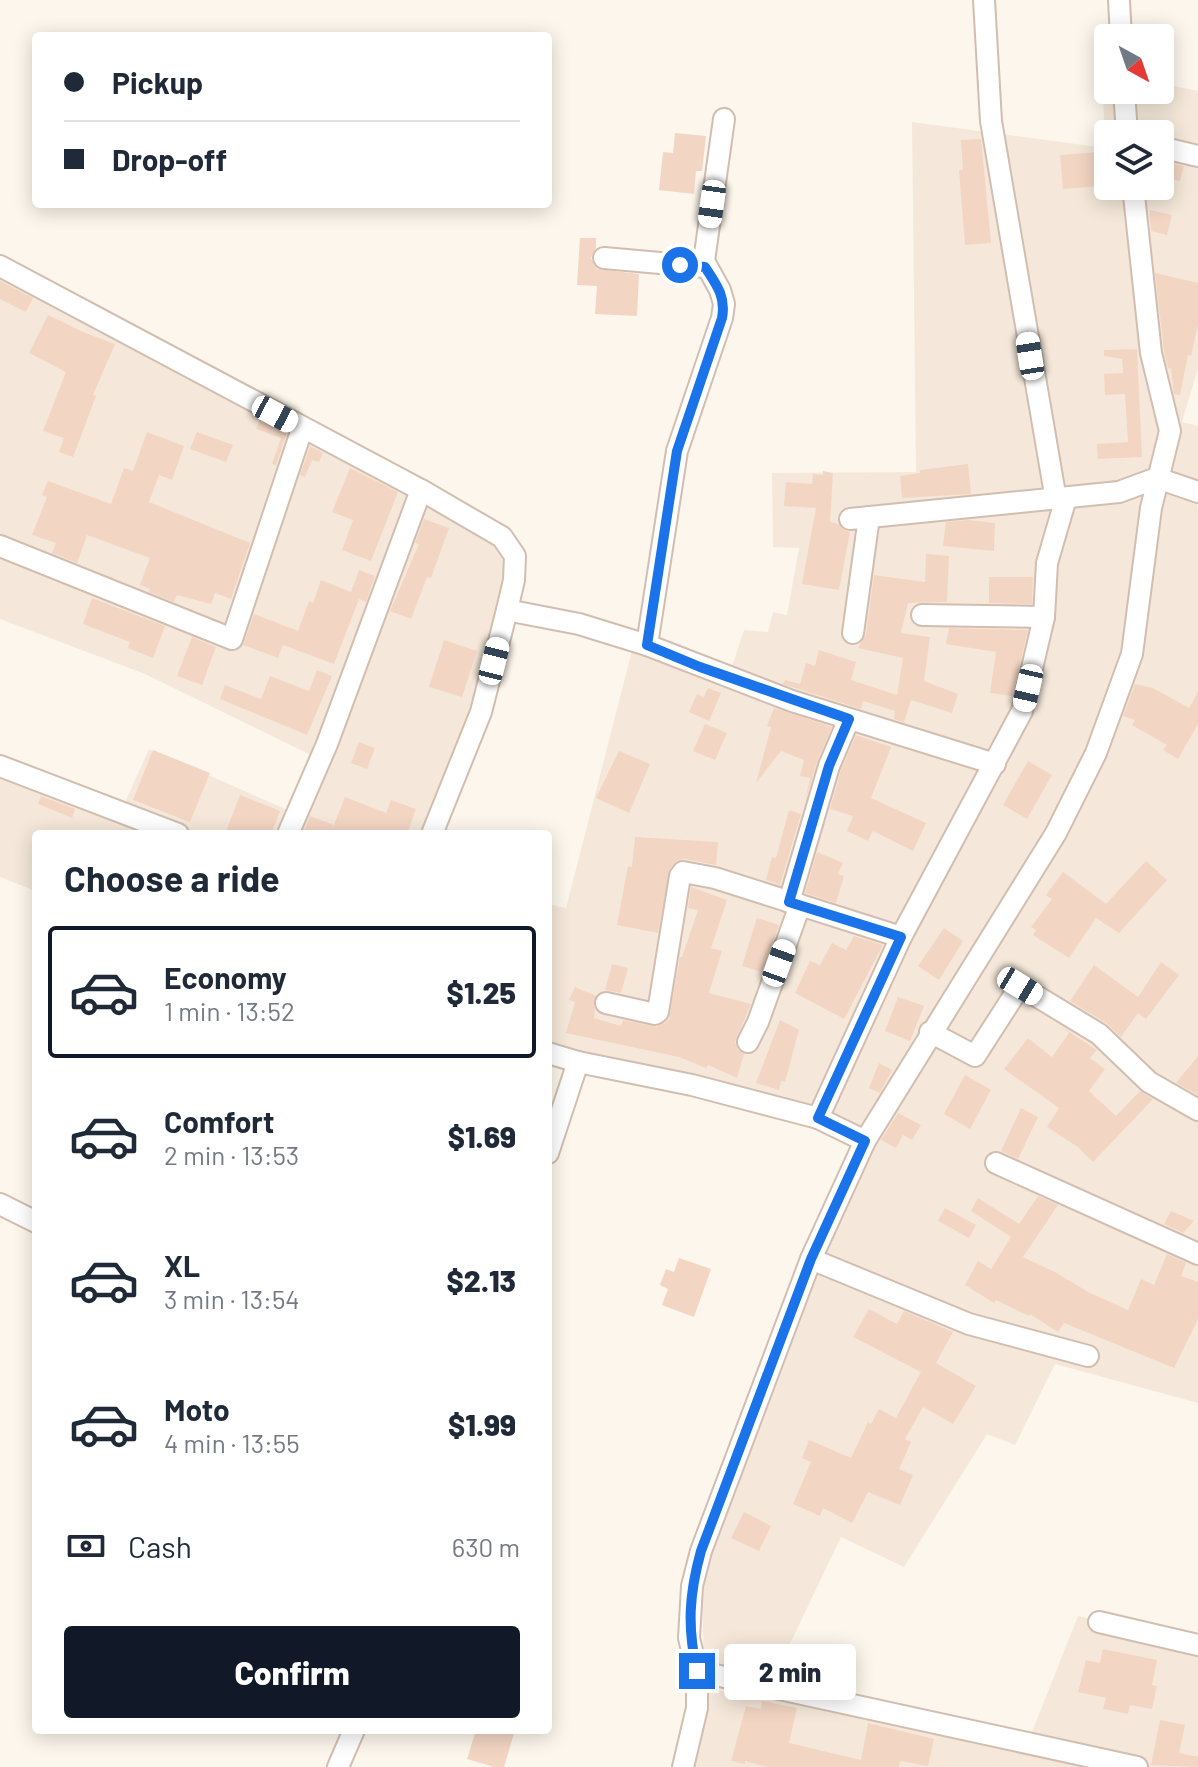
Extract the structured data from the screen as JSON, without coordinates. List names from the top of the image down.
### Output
{
  "north": "bottom right",
  "page": {
    "banner": ["Pickup", "Drop-off"],
    "heading": "Choose a ride",
    "list": [
      {
        "name": "Economy",
        "note": "1 min · 13:52",
        "value": "$1.25"
      },
      {
        "name": "Comfort",
        "note": "2 min · 13:53",
        "value": "$1.69"
      },
      {
        "name": "XL",
        "note": "3 min · 13:54",
        "value": "$2.13"
      },
      {
        "name": "Moto",
        "note": "4 min · 13:55",
        "value": "$1.99"
      }
    ],
    "pay": ["Cash", "630 m"],
    "buttons": "Confirm",
    "bubble": "2 min"
  }
}
